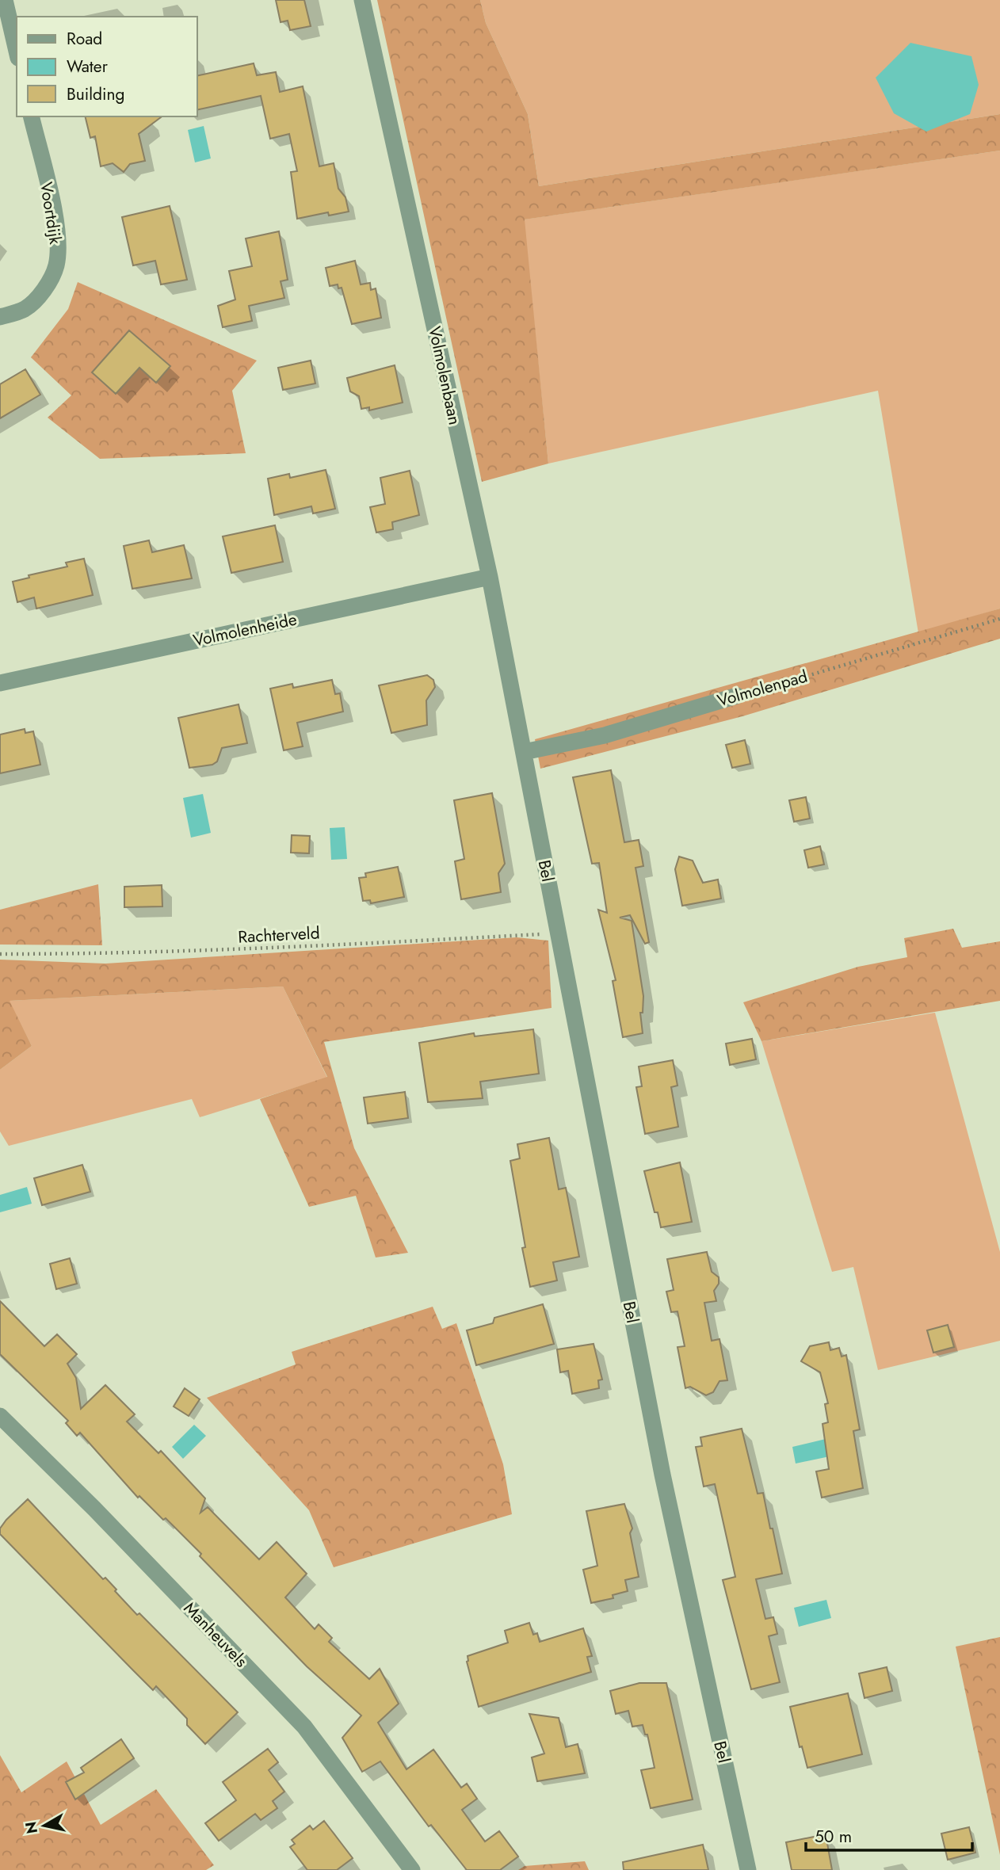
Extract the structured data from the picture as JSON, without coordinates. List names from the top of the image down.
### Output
{
  "streets": {
    "street": [
      "Voortdijk",
      "Volmolenbaan",
      "Volmolenheide",
      "Volmolenpad",
      "Bel",
      "Manheuvels"
    ],
    "path": ["Rachterveld"]
  },
  "crossings": [
    ["Volmolenbaan", "Volmolenheide"],
    ["Volmolenbaan", "Volmolenpad"],
    ["Volmolenbaan", "Bel"],
    ["Volmolenpad", "Bel"],
    ["Bel", "Rachterveld"]
  ],
  "legend": ["Road", "Water", "Building"],
  "scale_bar": "50 m",
  "north": "left"
}
